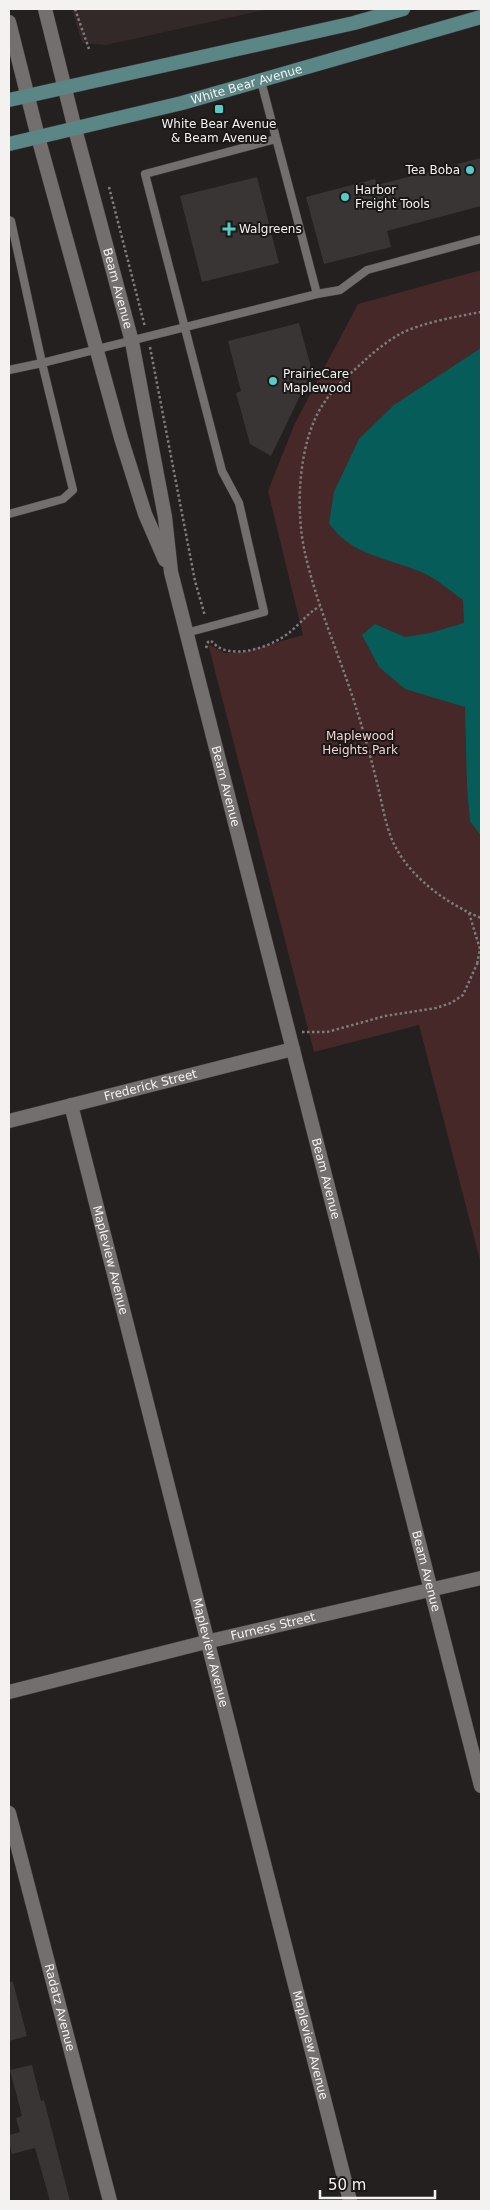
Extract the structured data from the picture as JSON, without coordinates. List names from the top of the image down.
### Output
{
  "streets": {
    "main road": ["White Bear Avenue"],
    "street": [
      "Beam Avenue",
      "Frederick Street",
      "Mapleview Avenue",
      "Furness Street",
      "Radatz Avenue"
    ]
  },
  "crossings": [
    ["White Bear Avenue", "Beam Avenue"],
    ["Beam Avenue", "Frederick Street"],
    ["Beam Avenue", "Furness Street"],
    ["Frederick Street", "Mapleview Avenue"],
    ["Mapleview Avenue", "Furness Street"]
  ],
  "parks": ["Maplewood Heights Park"],
  "places": {
    "transit": ["White Bear Avenue & Beam Avenue"],
    "other": ["Tea Boba", "Harbor Freight Tools", "PrairieCare Maplewood"],
    "health": ["Walgreens"]
  },
  "scale_bar": "50 m"
}
